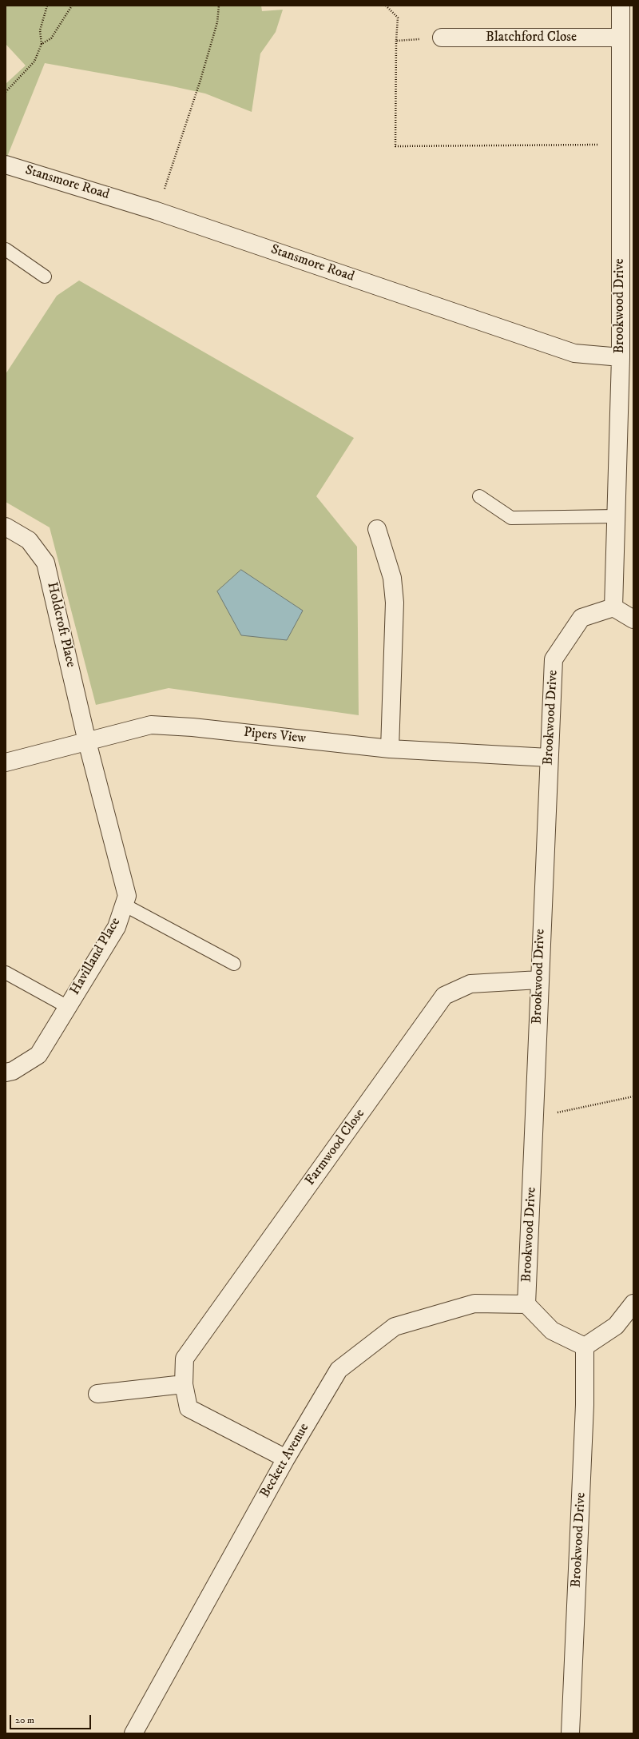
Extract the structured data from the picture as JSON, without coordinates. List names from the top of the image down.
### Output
{
  "streets": {
    "street": [
      "Blatchford Close",
      "Stansmore Road",
      "Brookwood Drive",
      "Holdcroft Place",
      "Pipers View",
      "Havilland Place",
      "Farmwood Close",
      "Beckett Avenue"
    ]
  },
  "crossings": [
    ["Blatchford Close", "Brookwood Drive"],
    ["Stansmore Road", "Brookwood Drive"],
    ["Brookwood Drive", "Pipers View"],
    ["Brookwood Drive", "Farmwood Close"],
    ["Brookwood Drive", "Beckett Avenue"],
    ["Holdcroft Place", "Pipers View"],
    ["Holdcroft Place", "Havilland Place"],
    ["Pipers View", "Havilland Place"],
    ["Farmwood Close", "Beckett Avenue"]
  ],
  "scale_bar": "20 m"
}
